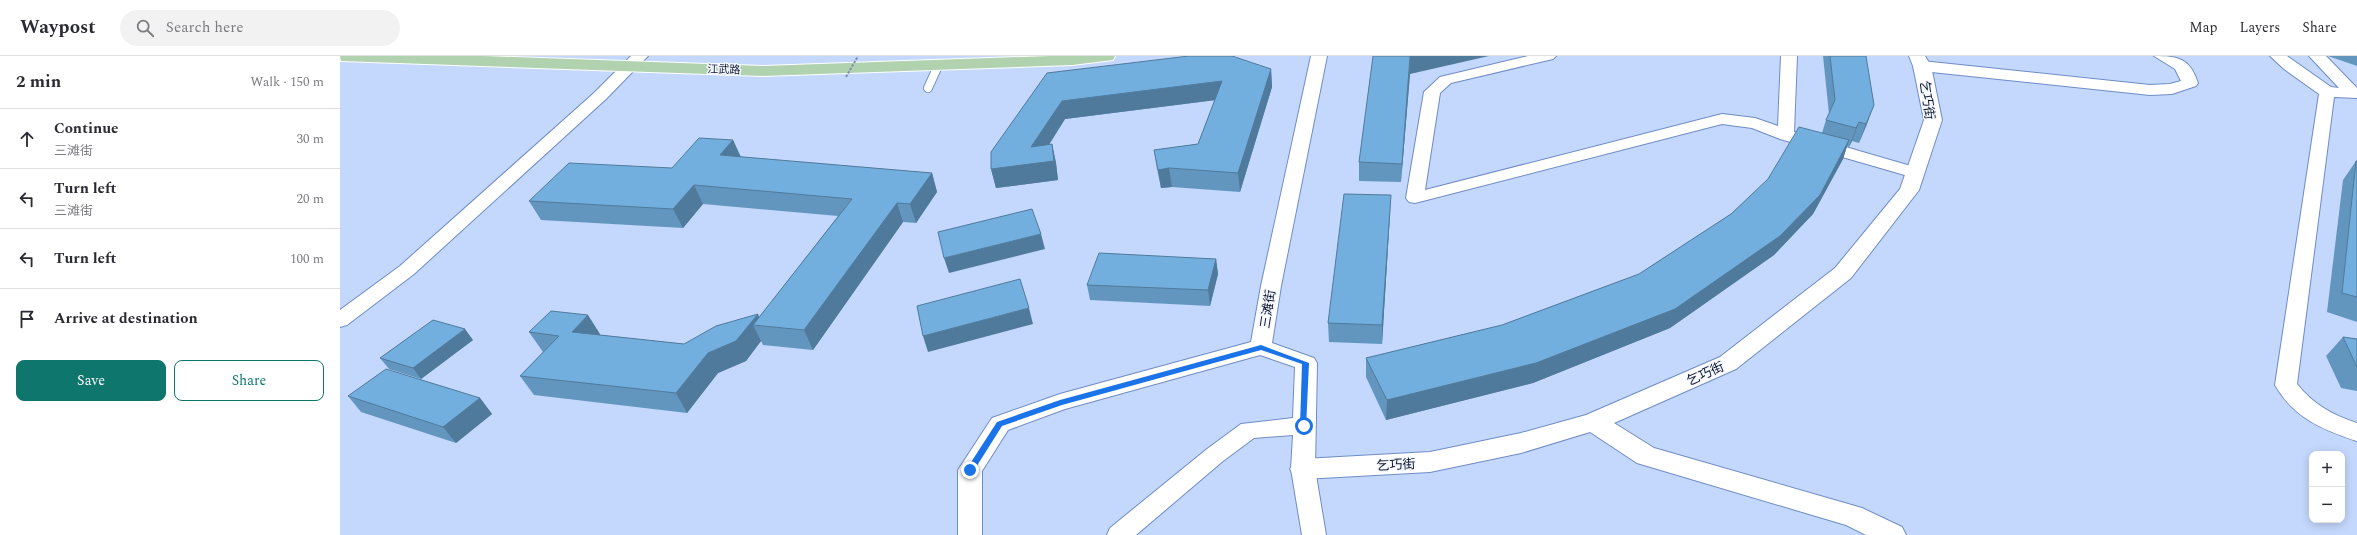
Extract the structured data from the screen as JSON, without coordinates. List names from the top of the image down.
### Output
{
  "streets": {
    "main road": ["江武路"],
    "street": ["乞巧街", "三滩街"]
  },
  "crossings": [
    ["乞巧街", "三滩街"]
  ],
  "page": {
    "header": "Waypost",
    "search": "Search here",
    "nav": ["Map", "Layers", "Share"],
    "heading": ["2 min", "Walk · 150 m"],
    "list": [
      ["Continue", "三滩街", "30 m"],
      ["Turn left", "三滩街", "20 m"],
      ["Turn left", "100 m"],
      "Arrive at destination"
    ],
    "buttons": ["Save", "Share"],
    "map_buttons": ["+", "−"]
  }
}
